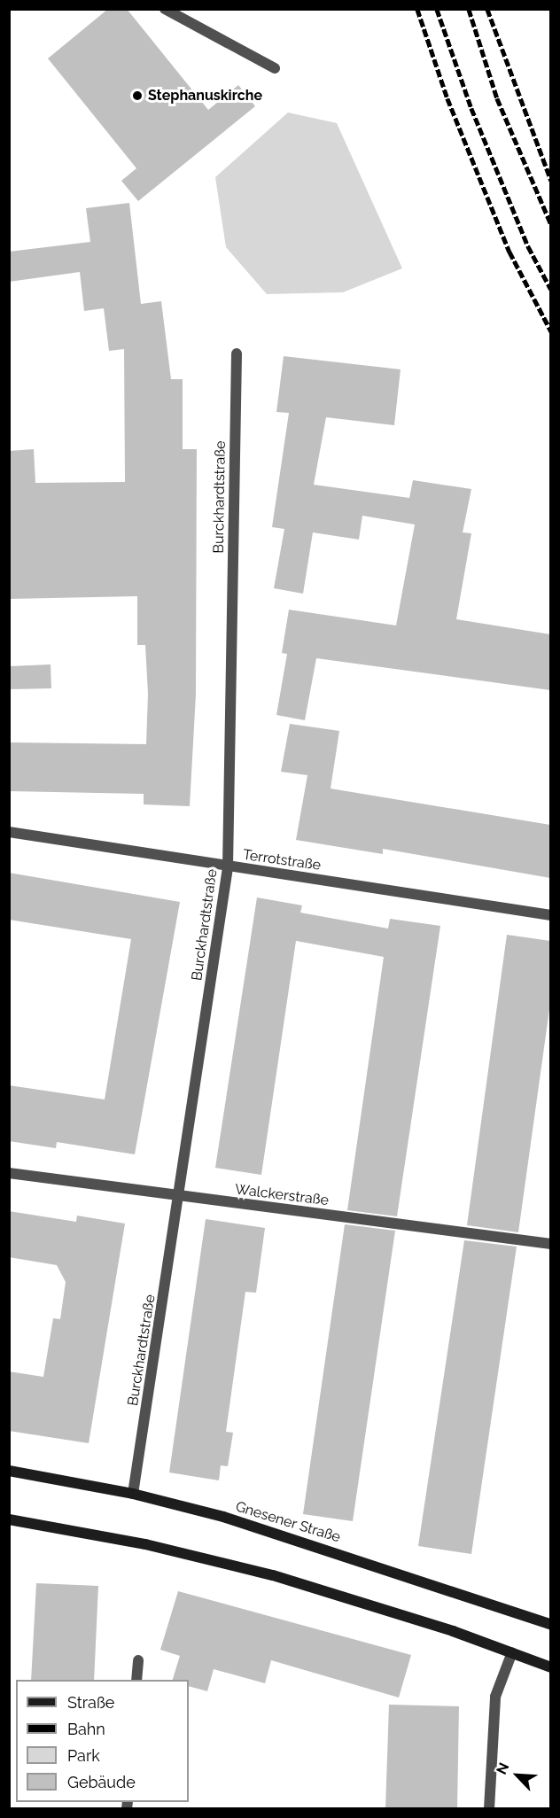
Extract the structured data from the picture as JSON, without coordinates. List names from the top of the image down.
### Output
{
  "streets": {
    "main road": ["Gnesener Straße"],
    "street": ["Burckhardtstraße", "Terrotstraße", "Walckerstraße"]
  },
  "crossings": [
    ["Burckhardtstraße", "Terrotstraße"],
    ["Burckhardtstraße", "Walckerstraße"],
    ["Burckhardtstraße", "Gnesener Straße"]
  ],
  "places": ["Stephanuskirche"],
  "legend": [
    "Straße",
    "Bahn",
    "Park",
    "Gebäude"
  ],
  "north": "top left"
}
